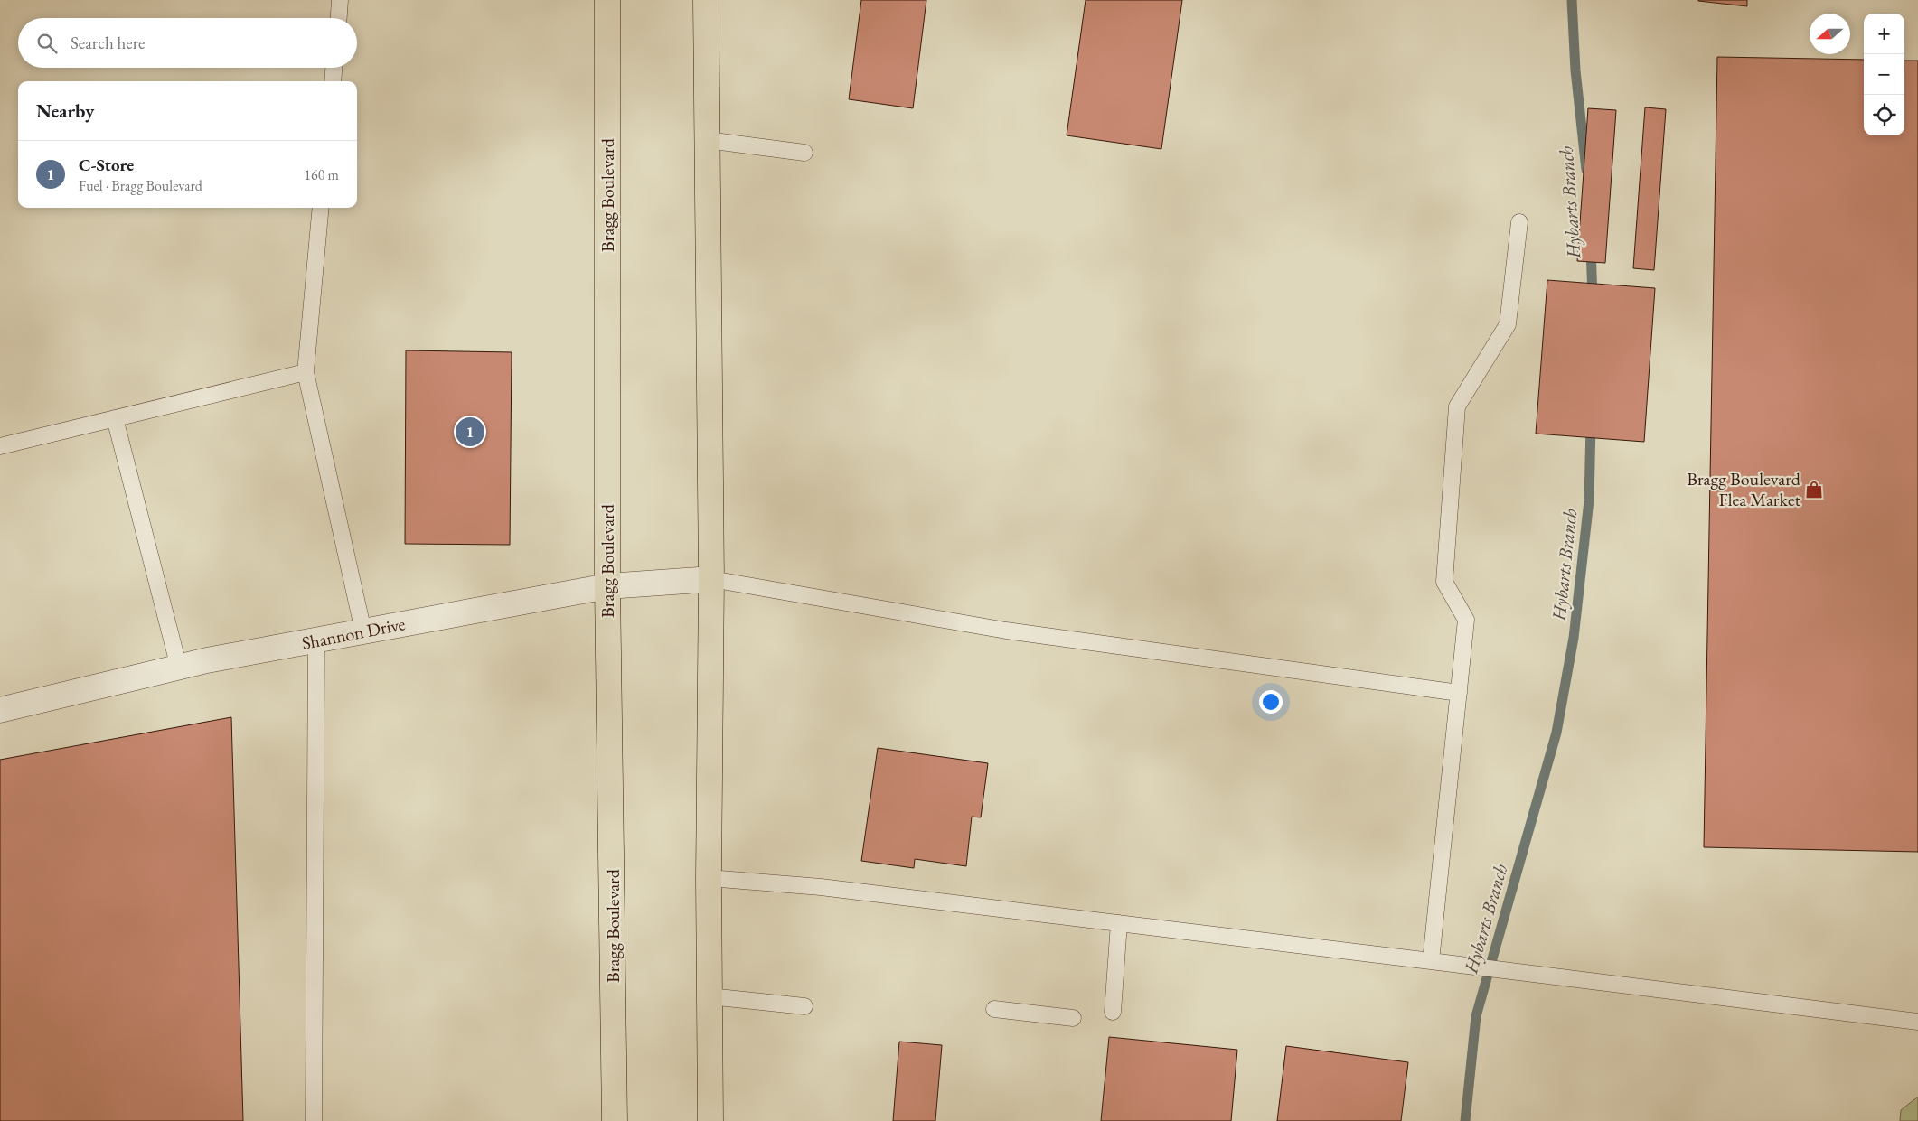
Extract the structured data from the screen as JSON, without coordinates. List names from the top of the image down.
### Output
{
  "streets": {
    "main road": ["Bragg Boulevard"],
    "street": ["Shannon Drive"]
  },
  "crossings": [
    ["Bragg Boulevard", "Shannon Drive"]
  ],
  "water": ["Hybarts Branch"],
  "places": {
    "shop": ["Bragg Boulevard Flea Market"]
  },
  "north": "left",
  "page": {
    "map_buttons": ["+", "−"],
    "search": "Search here",
    "heading": "Nearby",
    "list": [
      {
        "mark": "1",
        "name": "C-Store",
        "note": "Fuel · Bragg Boulevard",
        "value": "160 m"
      }
    ],
    "pins": "1"
  }
}
